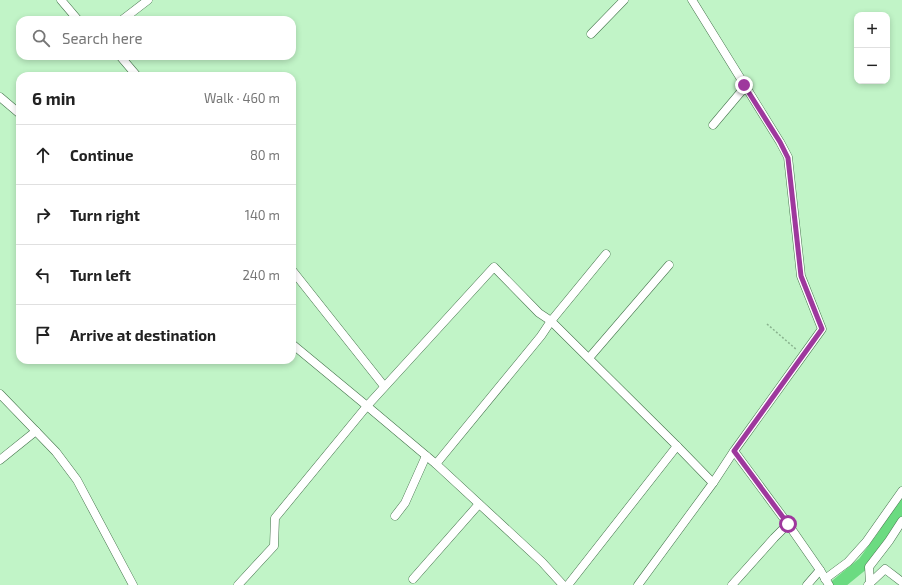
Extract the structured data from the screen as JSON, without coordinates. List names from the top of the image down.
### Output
{
  "page": {
    "map_buttons": ["+", "−"],
    "search": "Search here",
    "heading": ["6 min", "Walk · 460 m"],
    "list": [
      ["Continue", "80 m"],
      ["Turn right", "140 m"],
      ["Turn left", "240 m"],
      "Arrive at destination"
    ]
  }
}
